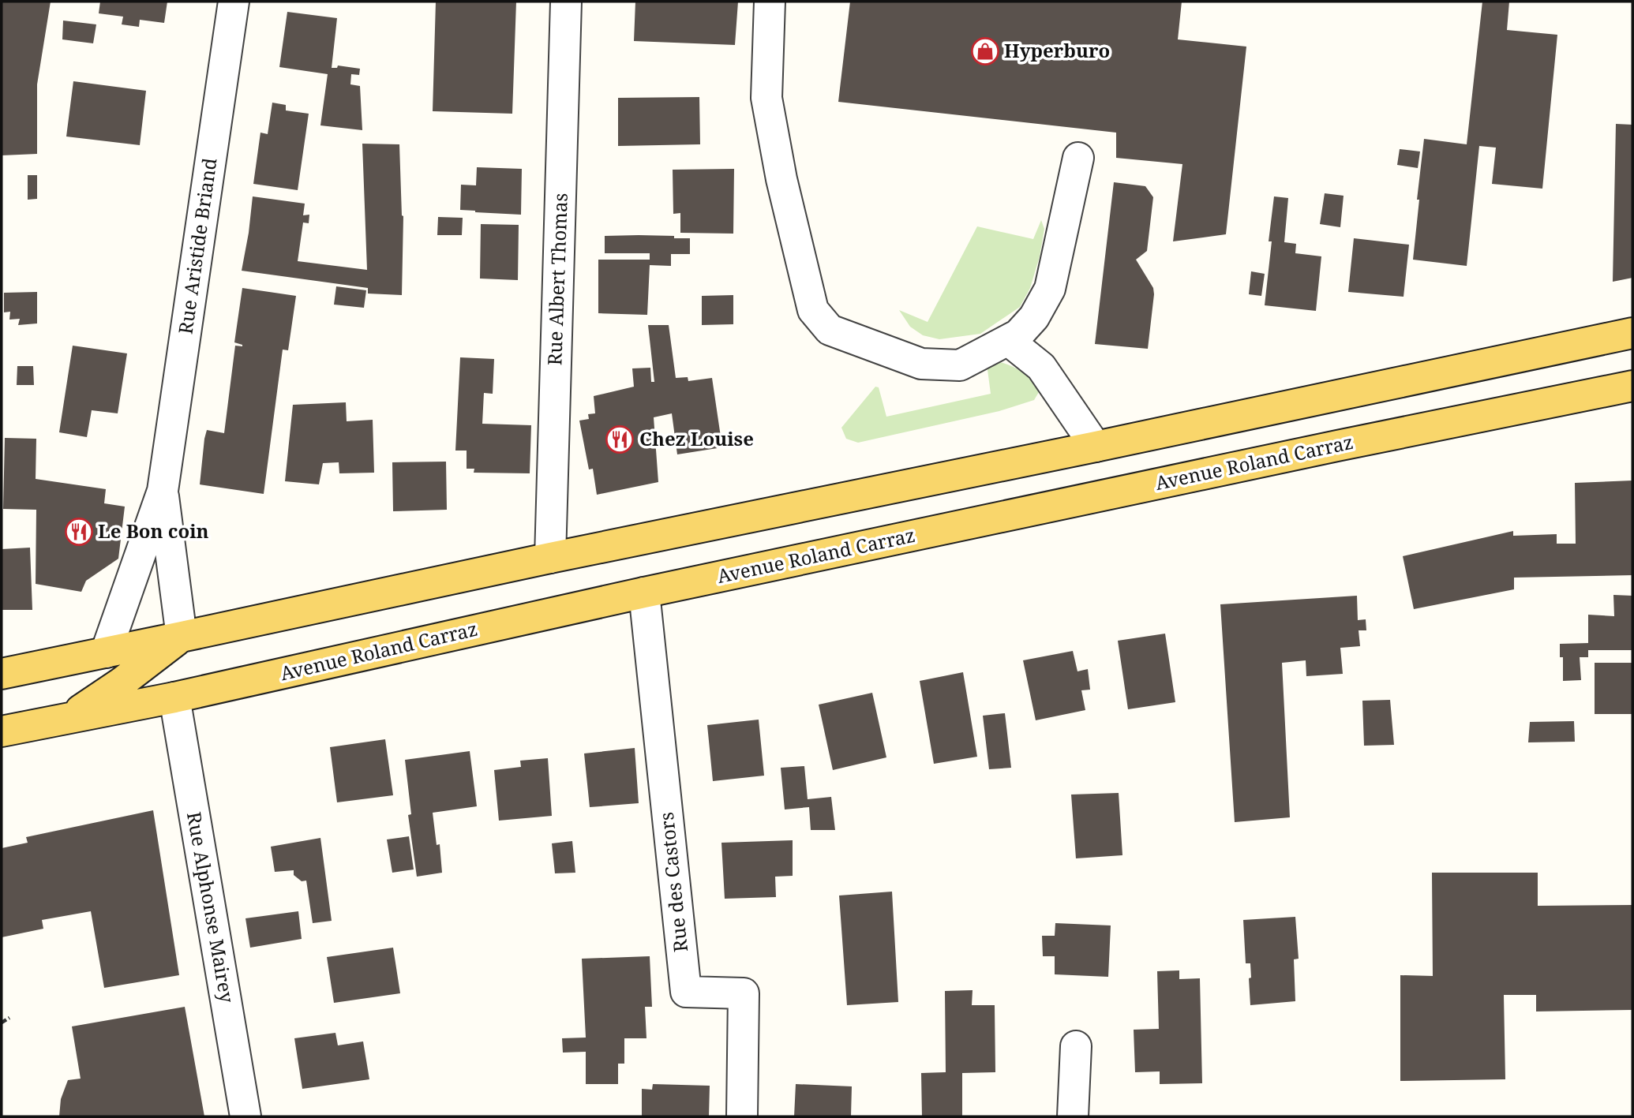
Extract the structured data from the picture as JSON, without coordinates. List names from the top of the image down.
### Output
{
  "streets": {
    "main road": ["Avenue Roland Carraz"],
    "street": [
      "Rue Aristide Briand",
      "Rue Albert Thomas",
      "Rue des Castors",
      "Rue Alphonse Mairey"
    ]
  },
  "crossings": [
    ["Avenue Roland Carraz", "Rue des Castors"],
    ["Avenue Roland Carraz", "Rue Alphonse Mairey"]
  ],
  "places": {
    "shop": ["Hyperburo"],
    "restaurant": ["Chez Louise", "Le Bon coin"]
  }
}
